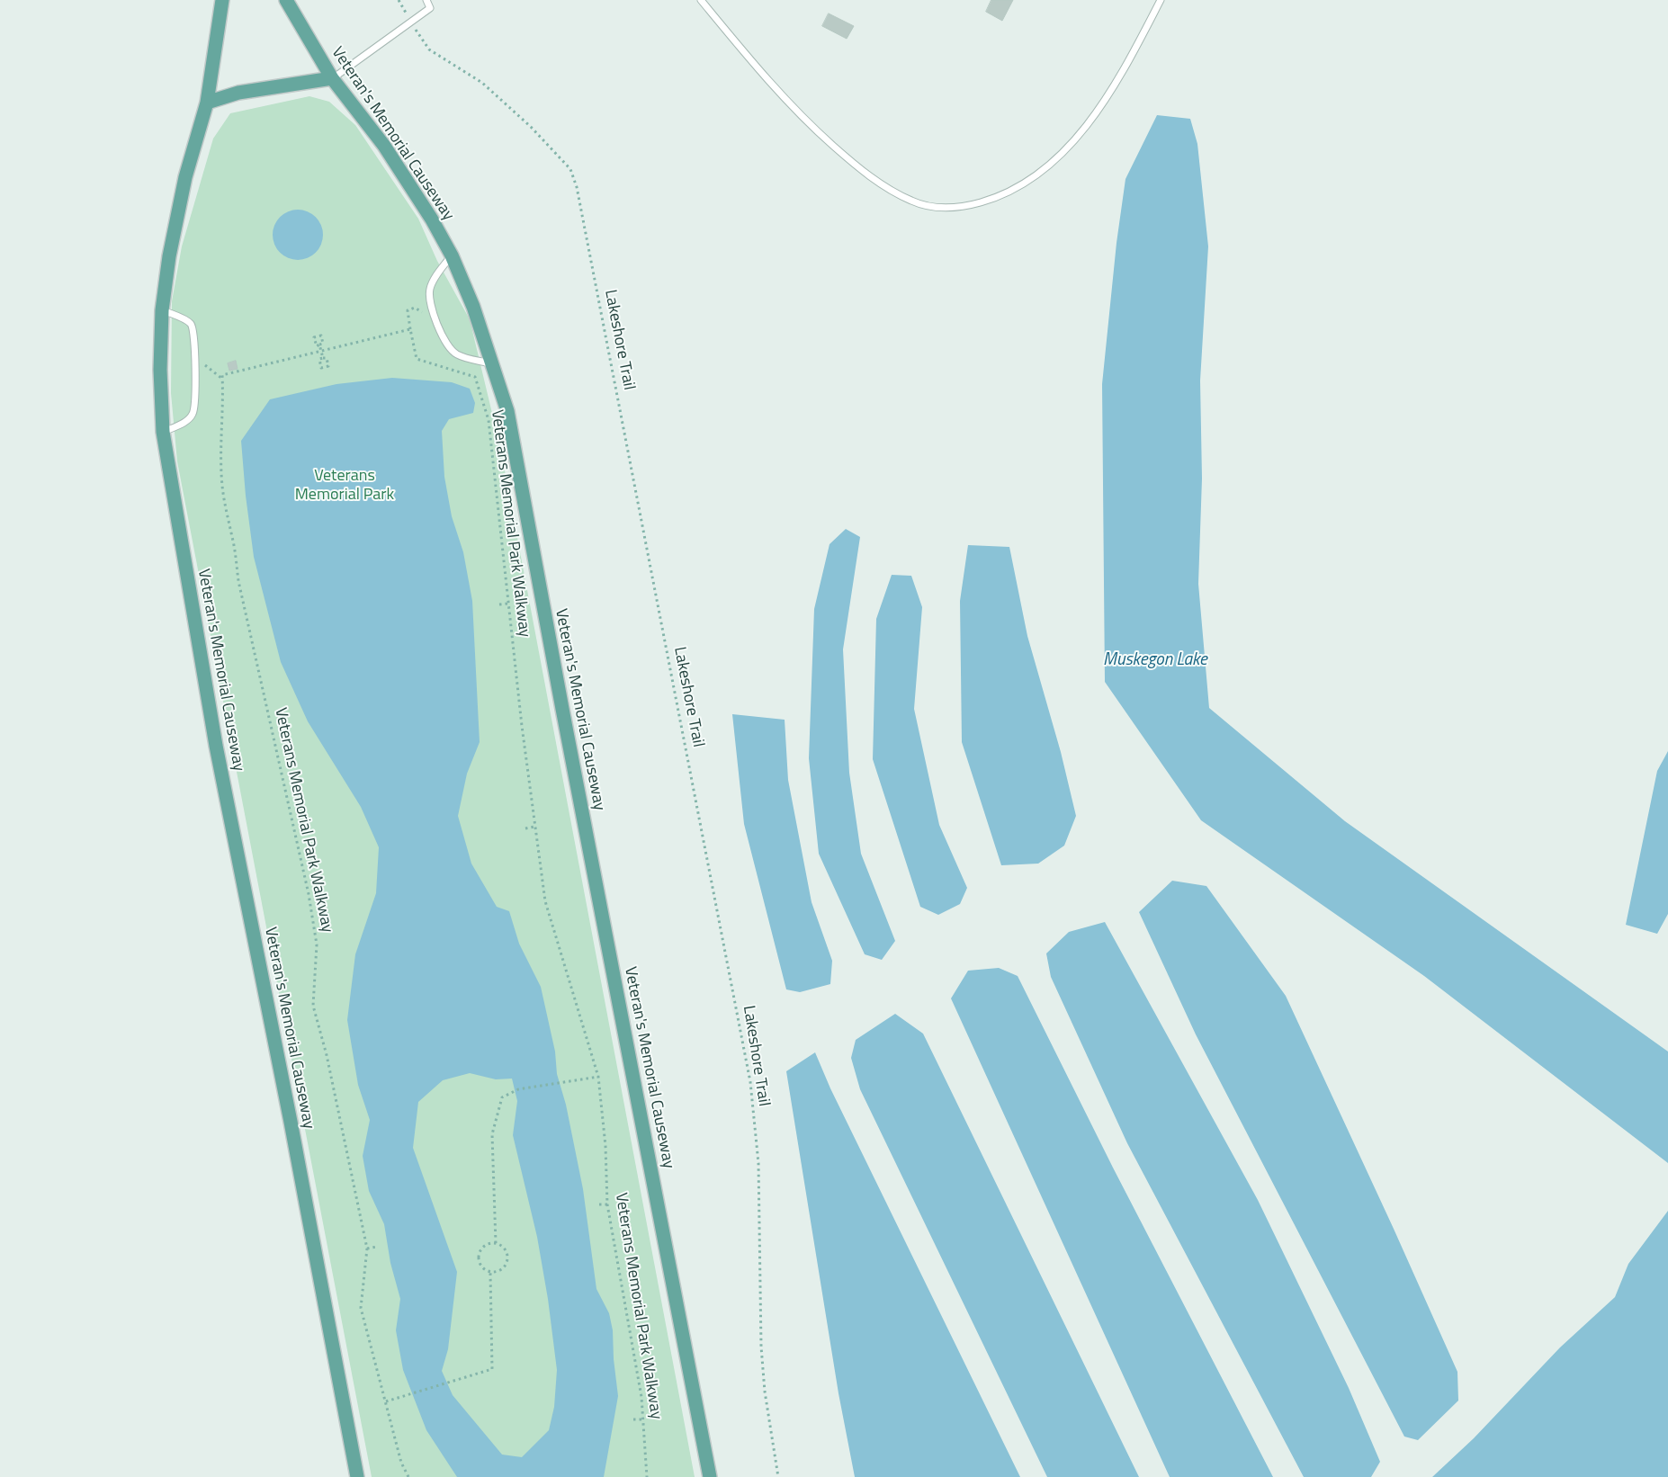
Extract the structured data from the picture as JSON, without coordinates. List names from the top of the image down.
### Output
{
  "streets": {
    "main road": ["Veteran's Memorial Causeway"],
    "path": ["Lakeshore Trail", "Veterans Memorial Park Walkway"]
  },
  "water": ["Muskegon Lake"],
  "parks": ["Veterans Memorial Park"]
}
